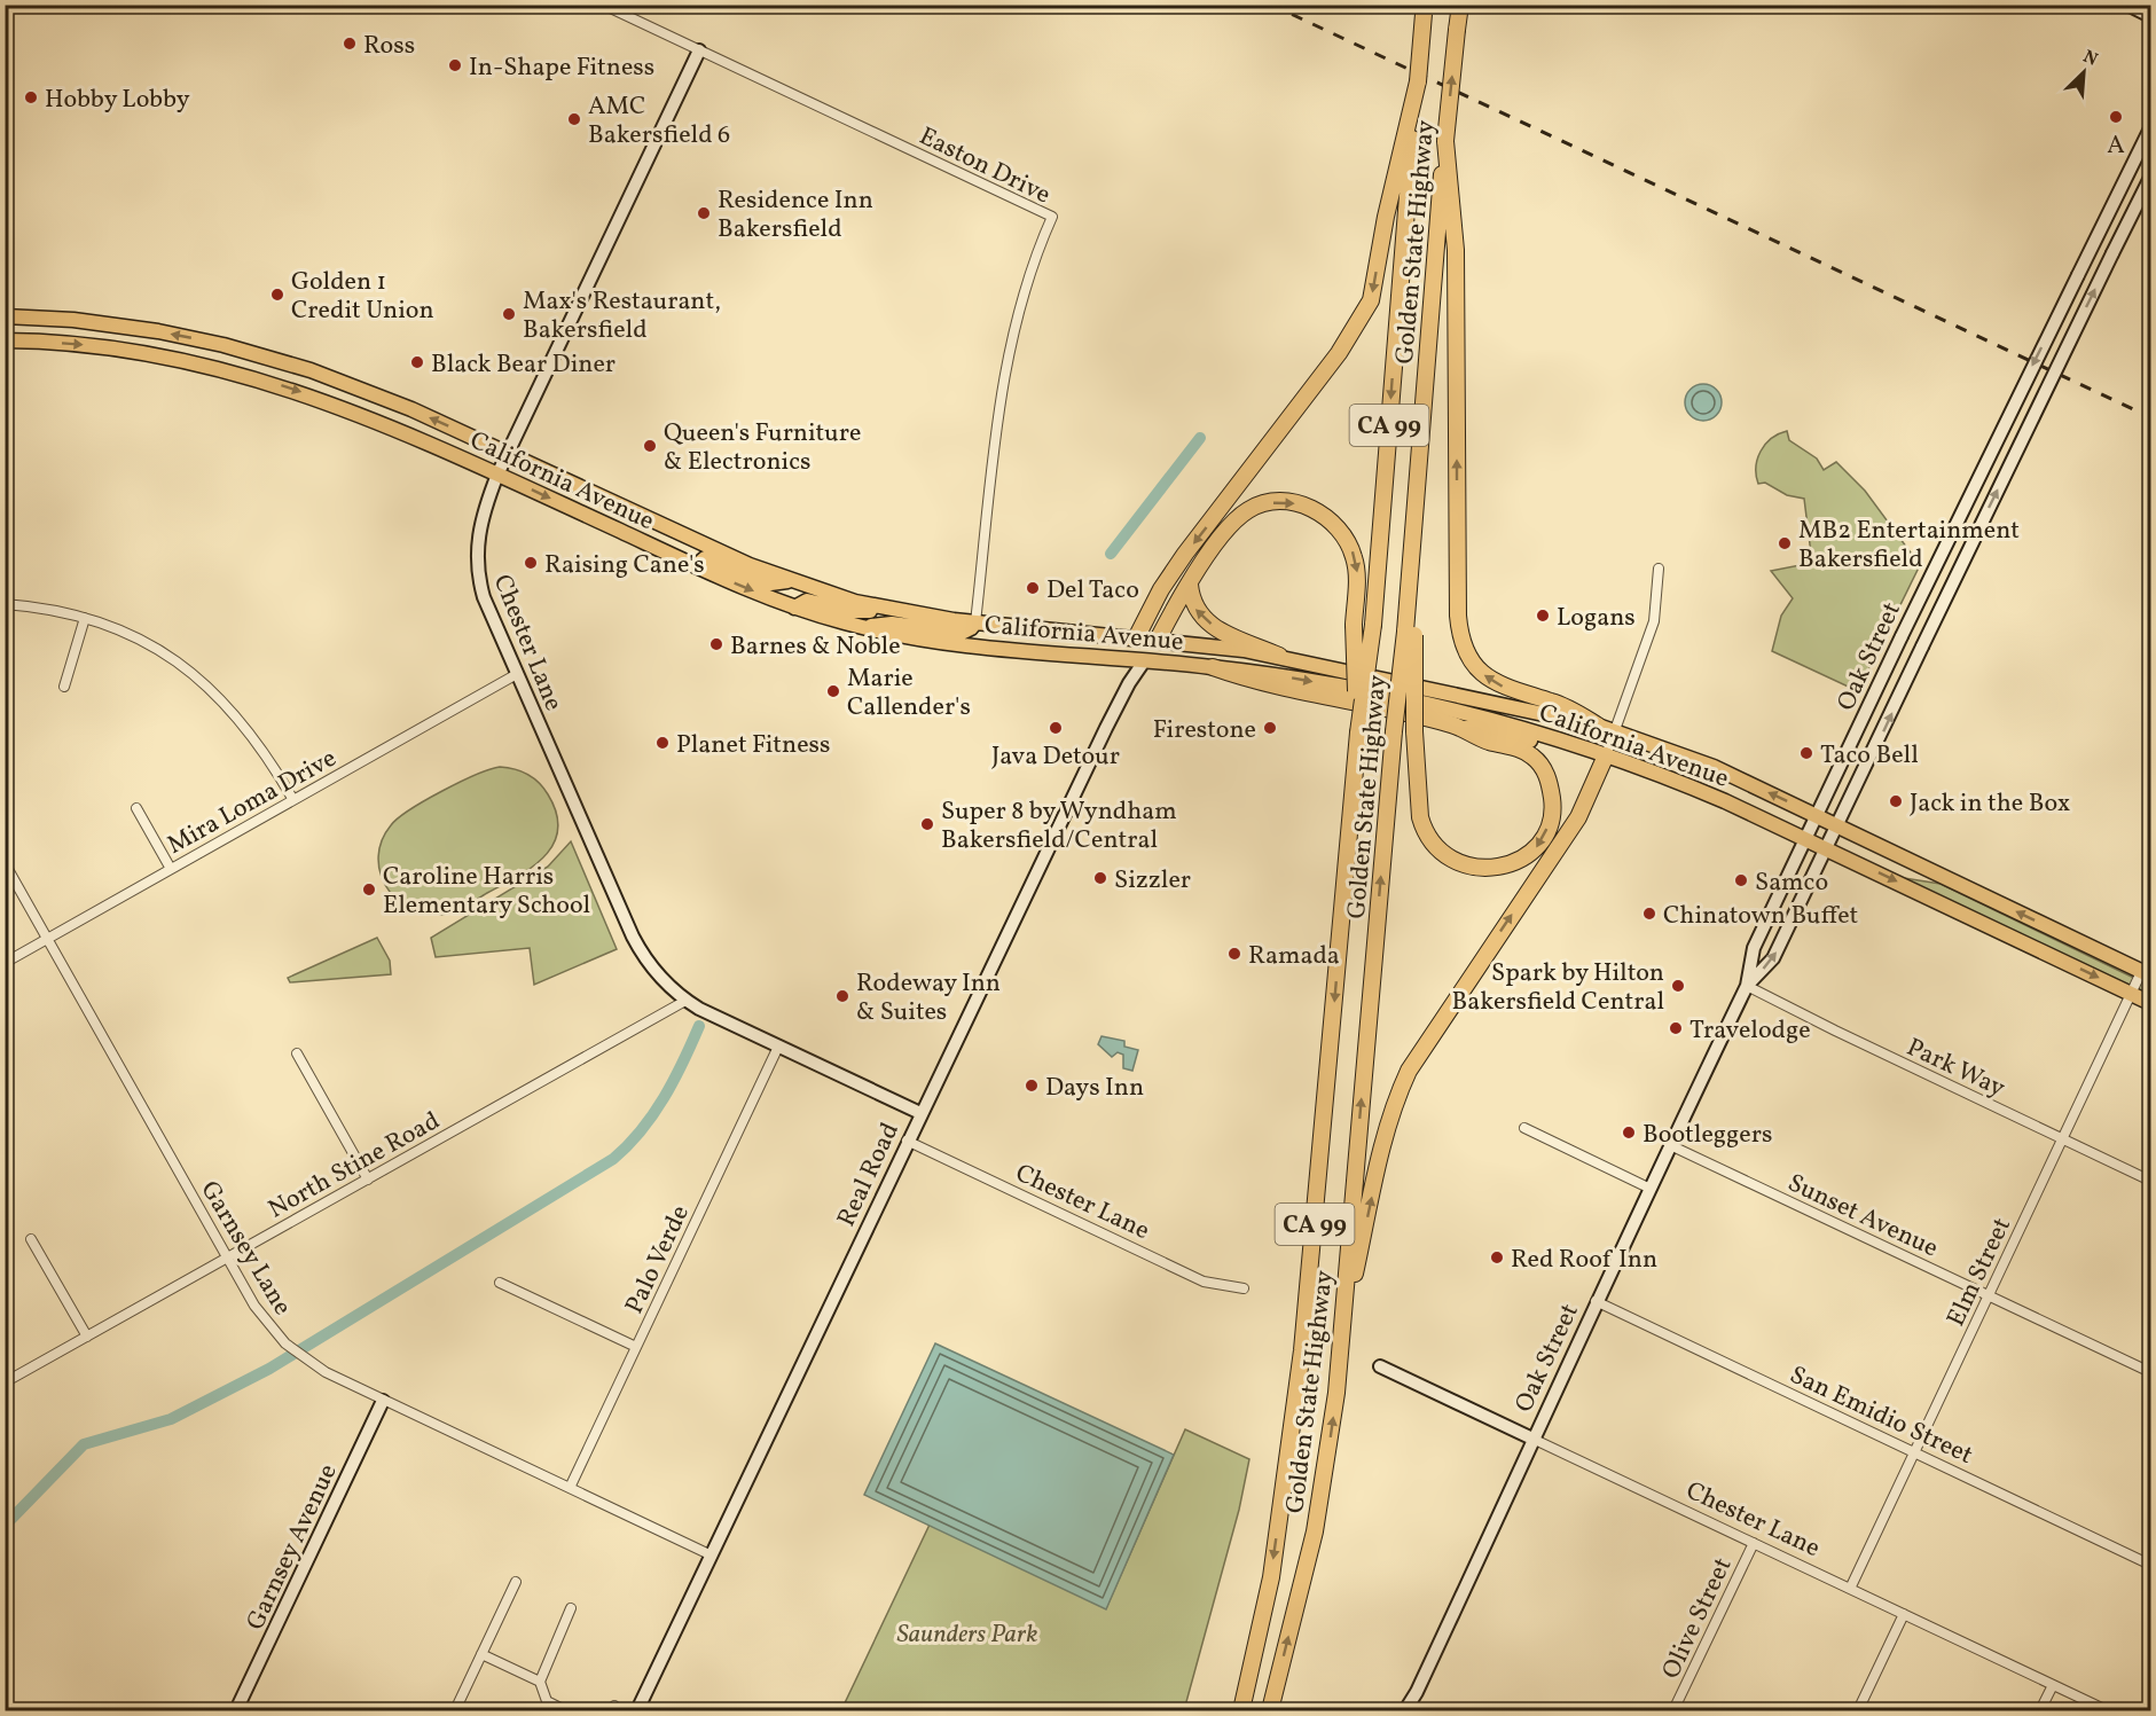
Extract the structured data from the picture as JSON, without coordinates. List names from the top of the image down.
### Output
{
  "streets": {
    "highway": ["Golden State Highway", "CA 99"],
    "main road": ["California Avenue"],
    "street": [
      "Easton Drive",
      "Chester Lane",
      "Oak Street",
      "Mira Loma Drive",
      "Park Way",
      "North Stine Road",
      "Real Road",
      "Sunset Avenue",
      "Garnsey Lane",
      "Palo Verde",
      "Elm Street",
      "San Emidio Street",
      "Garnsey Avenue",
      "Olive Street"
    ]
  },
  "crossings": [
    ["Easton Drive", "California Avenue"],
    ["Easton Drive", "Chester Lane"],
    ["California Avenue", "Chester Lane"],
    ["California Avenue", "Oak Street"],
    ["California Avenue", "Real Road"],
    ["California Avenue", "Elm Street"],
    ["Chester Lane", "Oak Street"],
    ["Chester Lane", "Mira Loma Drive"],
    ["Chester Lane", "North Stine Road"],
    ["Chester Lane", "Real Road"],
    ["Chester Lane", "Palo Verde"],
    ["Chester Lane", "Elm Street"],
    ["Chester Lane", "Olive Street"],
    ["Oak Street", "Park Way"],
    ["Oak Street", "Sunset Avenue"],
    ["Oak Street", "San Emidio Street"],
    ["Mira Loma Drive", "Garnsey Lane"],
    ["Park Way", "Elm Street"],
    ["North Stine Road", "Garnsey Lane"],
    ["Real Road", "Garnsey Lane"],
    ["Sunset Avenue", "Elm Street"],
    ["Garnsey Lane", "Palo Verde"],
    ["Garnsey Lane", "Garnsey Avenue"],
    ["Elm Street", "San Emidio Street"]
  ],
  "parks": ["Saunders Park"],
  "places": [
    "Ross",
    "In-Shape Fitness",
    "Hobby Lobby",
    "A",
    "AMC Bakersfield 6",
    "Residence Inn Bakersfield",
    "Golden 1 Credit Union",
    "Max's Restaurant, Bakersfield",
    "Black Bear Diner",
    "Queen's Furniture & Electronics",
    "MB2 Entertainment Bakersfield",
    "Raising Cane's",
    "Del Taco",
    "Logans",
    "Barnes & Noble",
    "Marie Callender's",
    "Java Detour",
    "Firestone",
    "Planet Fitness",
    "Taco Bell",
    "Jack in the Box",
    "Super 8 by Wyndham Bakersfield/Central",
    "Sizzler",
    "Samco",
    "Caroline Harris Elementary School",
    "Chinatown Buffet",
    "Ramada",
    "Spark by Hilton Bakersfield Central",
    "Rodeway Inn & Suites",
    "Travelodge",
    "Days Inn",
    "Bootleggers",
    "Red Roof Inn"
  ],
  "north": "top right"
}
